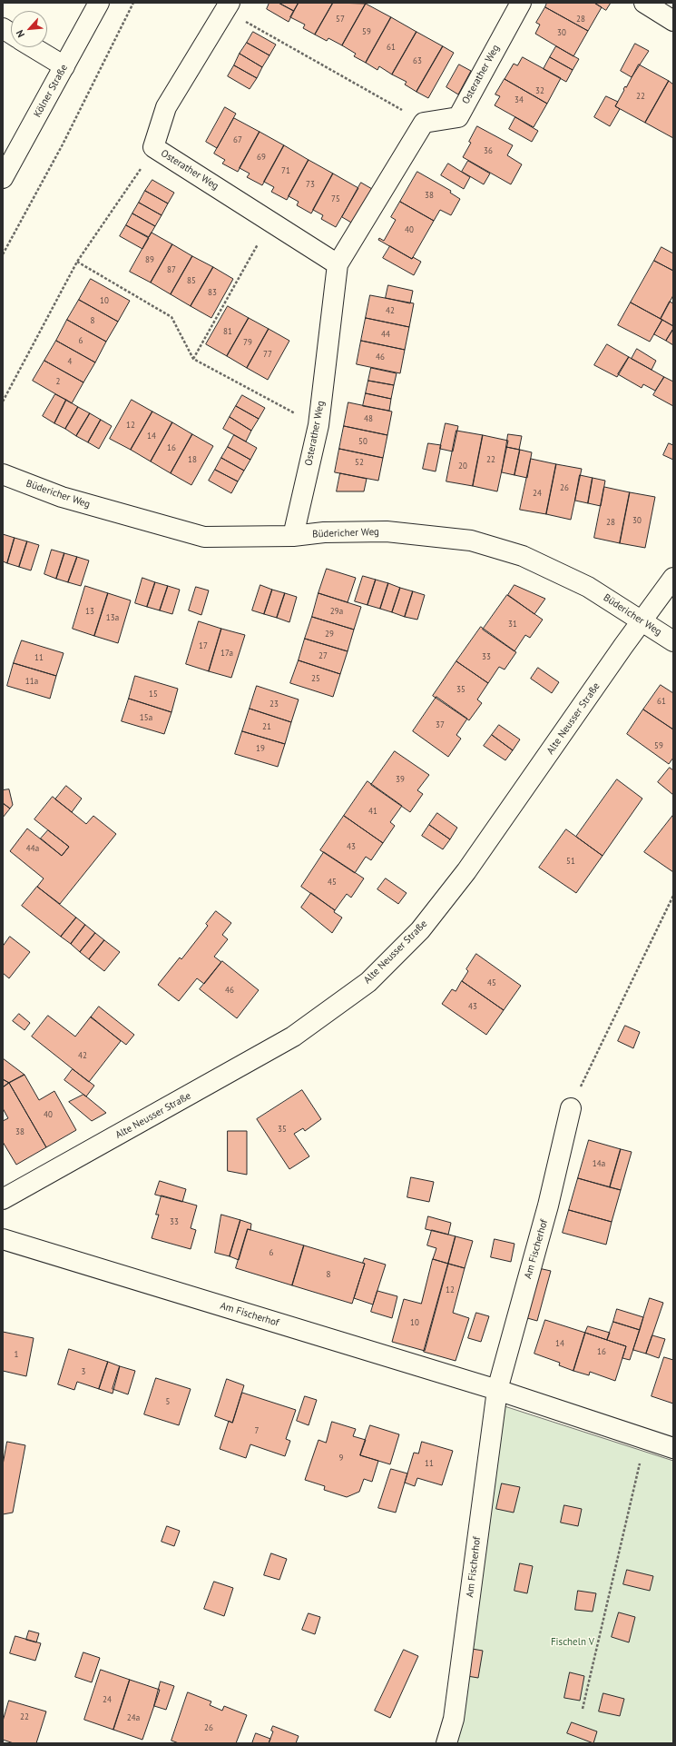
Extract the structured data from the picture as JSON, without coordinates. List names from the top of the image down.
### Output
{
  "streets": {
    "street": [
      "Osterather Weg",
      "Kölner Straße",
      "Büdericher Weg",
      "Alte Neusser Straße",
      "Am Fischerhof"
    ]
  },
  "crossings": [
    ["Osterather Weg", "Büdericher Weg"],
    ["Büdericher Weg", "Alte Neusser Straße"]
  ],
  "parks": ["Fischeln V"],
  "house_numbers": [
    "57",
    "28",
    "59",
    "30",
    "61",
    "63",
    "32",
    "22",
    "34",
    "67",
    "36",
    "69",
    "71",
    "73",
    "38",
    "75",
    "40",
    "89",
    "87",
    "85",
    "83",
    "10",
    "42",
    "8",
    "81",
    "44",
    "6",
    "79",
    "77",
    "46",
    "4",
    "2",
    "48",
    "12",
    "14",
    "50",
    "16",
    "18",
    "22",
    "52",
    "20",
    "26",
    "24",
    "30",
    "28",
    "13",
    "29a",
    "13a",
    "31",
    "29",
    "17",
    "17a",
    "27",
    "33",
    "11",
    "25",
    "11a",
    "35",
    "15",
    "61",
    "23",
    "15a",
    "37",
    "21",
    "59",
    "19",
    "39",
    "41",
    "43",
    "44a",
    "51",
    "45",
    "45",
    "46",
    "43",
    "42",
    "40",
    "35",
    "38",
    "14a",
    "33",
    "6",
    "8",
    "12",
    "10",
    "14",
    "16",
    "1",
    "3",
    "5",
    "7",
    "9",
    "11",
    "24",
    "22",
    "24a",
    "26"
  ],
  "north": "bottom left"
}
